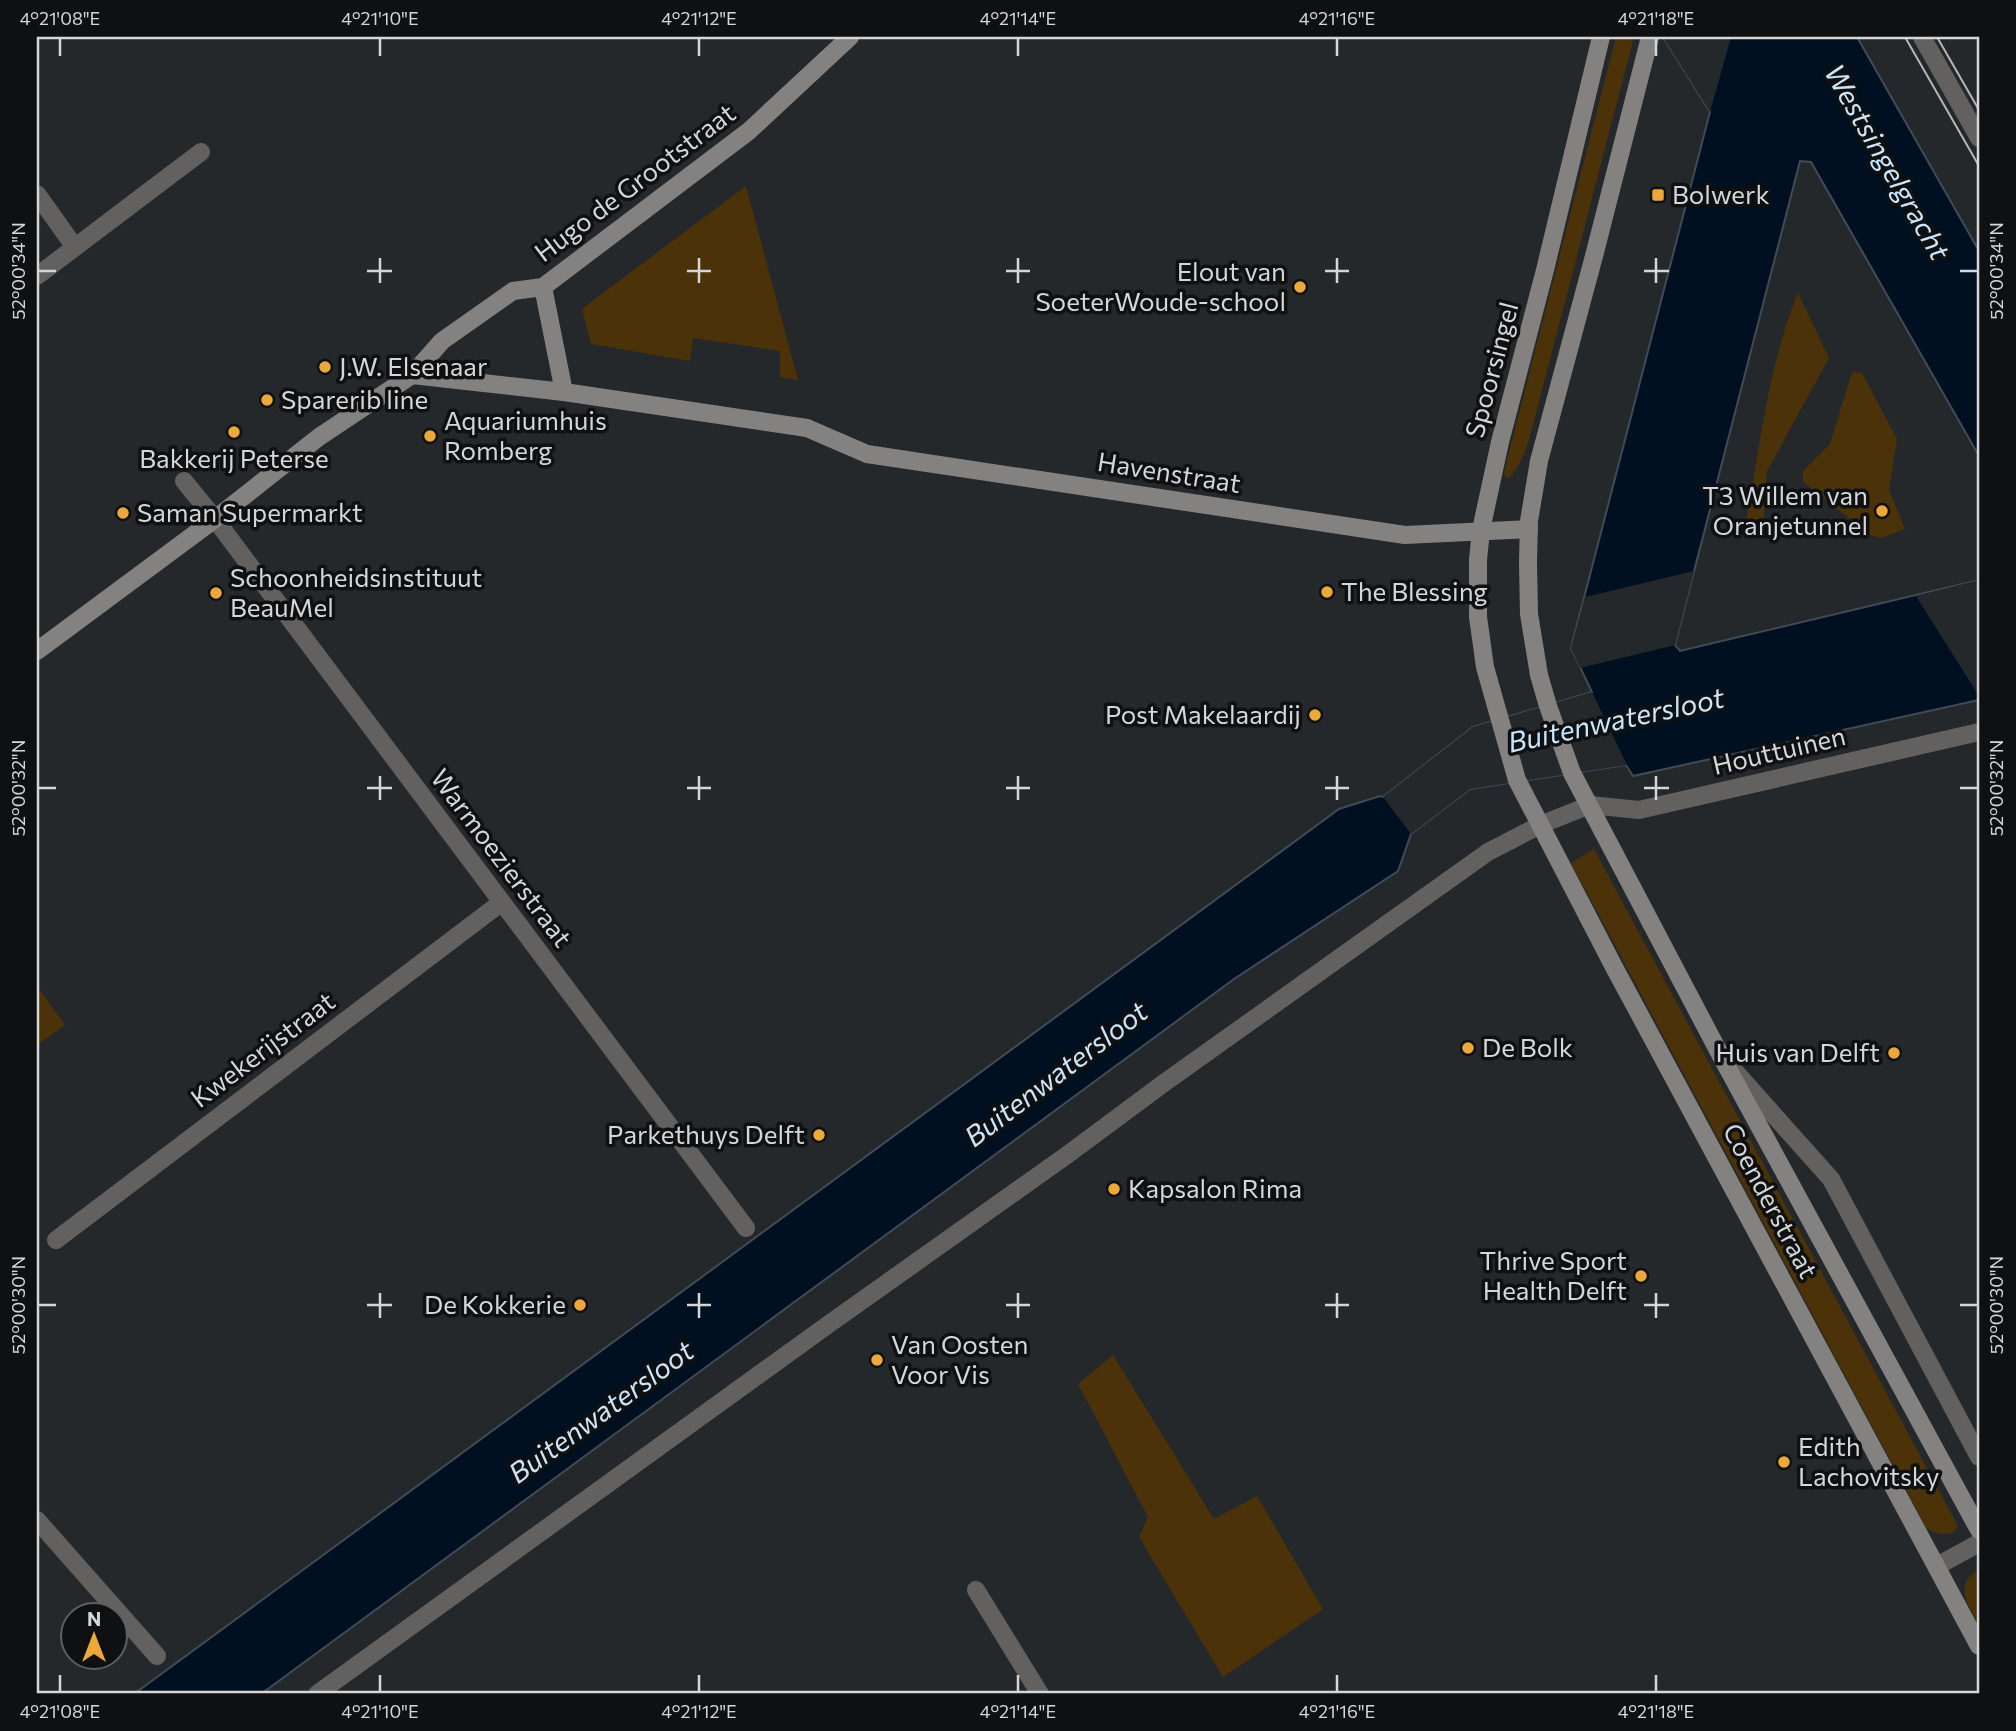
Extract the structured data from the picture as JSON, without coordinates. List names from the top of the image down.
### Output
{
  "streets": {
    "street": [
      "Hugo de Grootstraat",
      "Spoorsingel",
      "Havenstraat",
      "Houttuinen",
      "Warmoezierstraat",
      "Kwekerijstraat",
      "Coenderstraat"
    ]
  },
  "crossings": [
    ["Hugo de Grootstraat", "Havenstraat"],
    ["Hugo de Grootstraat", "Warmoezierstraat"],
    ["Spoorsingel", "Havenstraat"],
    ["Spoorsingel", "Coenderstraat"],
    ["Havenstraat", "Coenderstraat"],
    ["Houttuinen", "Coenderstraat"],
    ["Warmoezierstraat", "Kwekerijstraat"]
  ],
  "water": ["Westsingelgracht", "Buitenwatersloot"],
  "places": {
    "transit": ["Bolwerk"],
    "other": [
      "Elout van SoeterWoude-school",
      "J.W. Elsenaar",
      "Sparerib line",
      "Bakkerij Peterse",
      "Aquariumhuis Romberg",
      "T3 Willem van Oranjetunnel",
      "Saman Supermarkt",
      "The Blessing",
      "Schoonheidsinstituut BeauMel",
      "Post Makelaardij",
      "De Bolk",
      "Huis van Delft",
      "Parkethuys Delft",
      "Kapsalon Rima",
      "Thrive Sport Health Delft",
      "De Kokkerie",
      "Van Oosten Voor Vis",
      "Edith Lachovitsky"
    ]
  },
  "north": "top",
  "coordinates": [
    "4°21'08\"E",
    "4°21'10\"E",
    "4°21'12\"E",
    "4°21'14\"E",
    "4°21'16\"E",
    "4°21'18\"E",
    "52°00'34\"N",
    "52°00'32\"N",
    "52°00'30\"N"
  ]
}
